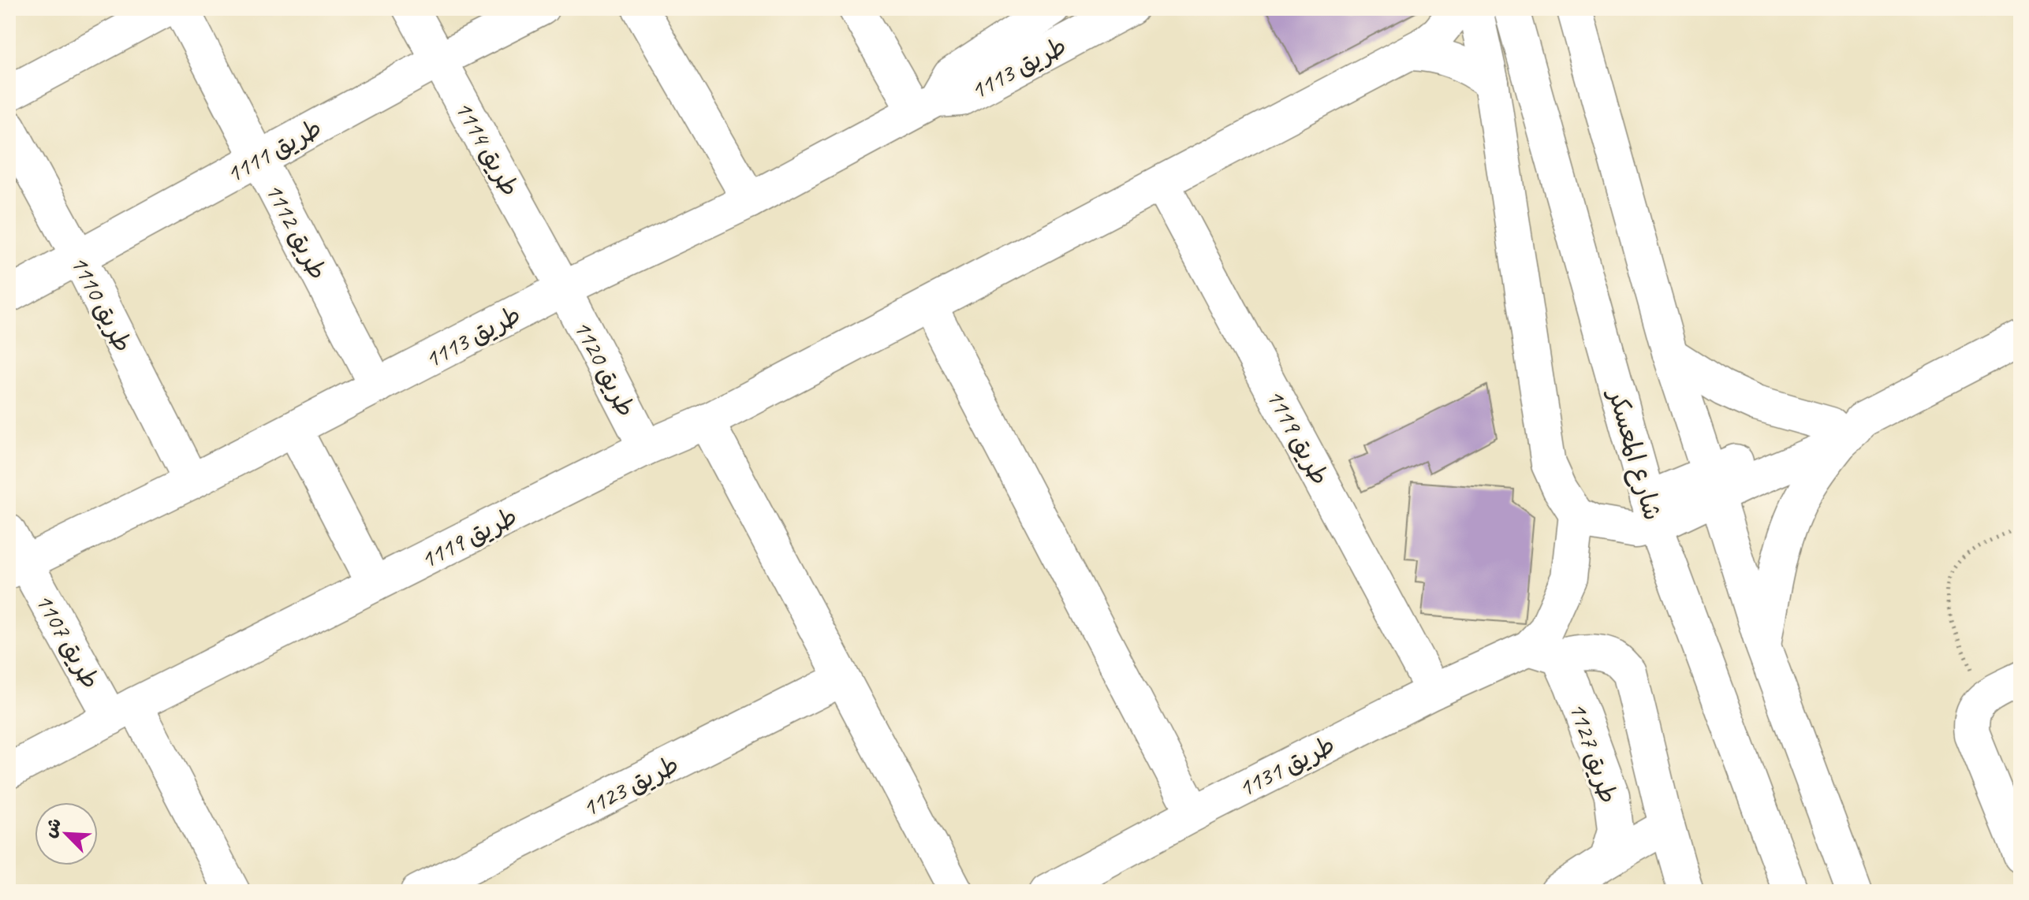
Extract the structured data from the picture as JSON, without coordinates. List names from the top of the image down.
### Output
{
  "streets": {
    "street": [
      "طريق 1113",
      "طريق 1114",
      "طريق 1111",
      "طريق 1112",
      "طريق 1110",
      "طريق 1120",
      "طريق 1119",
      "شارع المعسكر",
      "طريق 1107",
      "طريق 1127",
      "طريق 1131",
      "طريق 1123"
    ]
  },
  "crossings": [
    ["طريق 1113", "طريق 1114"],
    ["طريق 1113", "طريق 1112"],
    ["طريق 1113", "طريق 1110"],
    ["طريق 1113", "طريق 1120"],
    ["طريق 1113", "طريق 1107"],
    ["طريق 1114", "طريق 1111"],
    ["طريق 1114", "طريق 1120"],
    ["طريق 1111", "طريق 1112"],
    ["طريق 1111", "طريق 1110"],
    ["طريق 1120", "طريق 1119"],
    ["طريق 1119", "طريق 1107"],
    ["طريق 1119", "طريق 1131"],
    ["طريق 1127", "طريق 1131"]
  ],
  "north": "top left"
}
